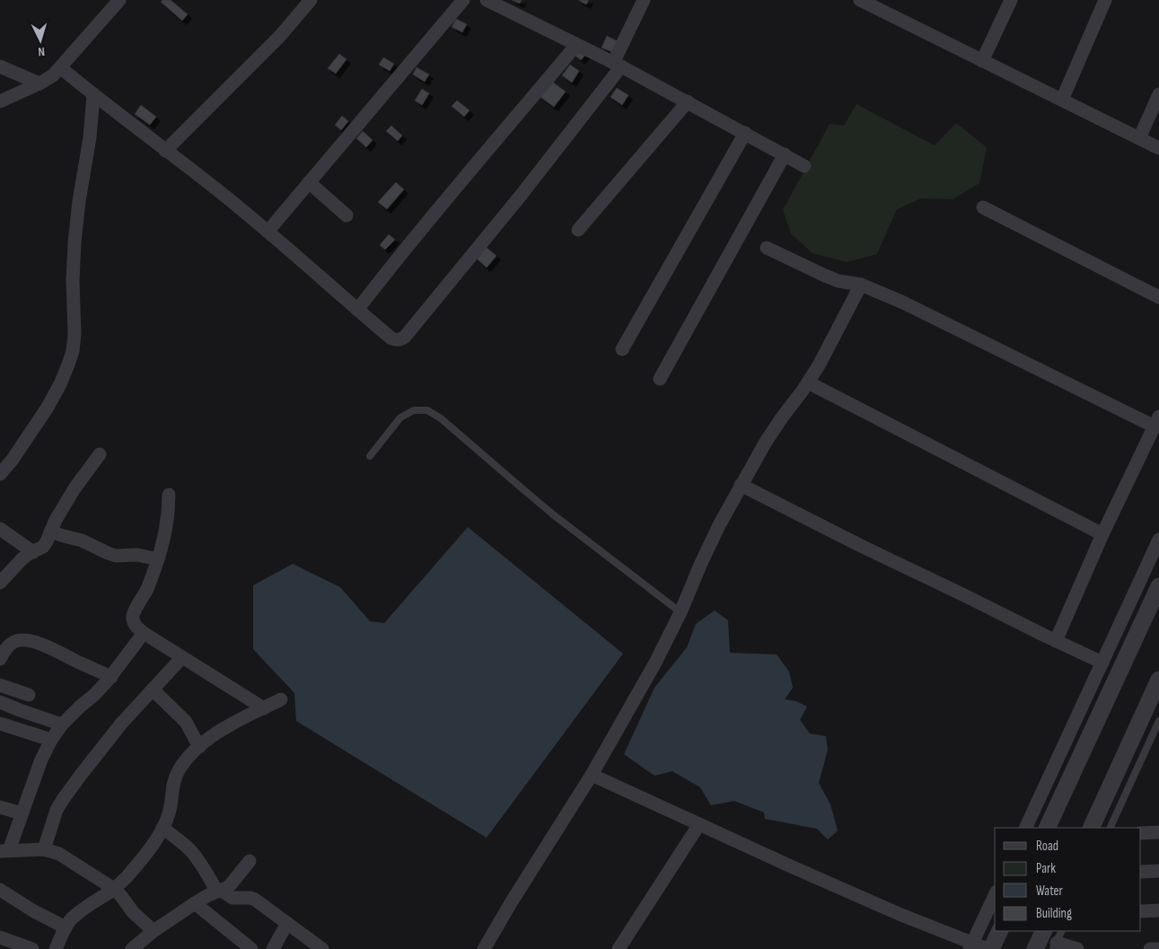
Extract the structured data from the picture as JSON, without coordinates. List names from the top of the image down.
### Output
{
  "legend": [
    "Road",
    "Park",
    "Water",
    "Building"
  ],
  "north": "bottom"
}
